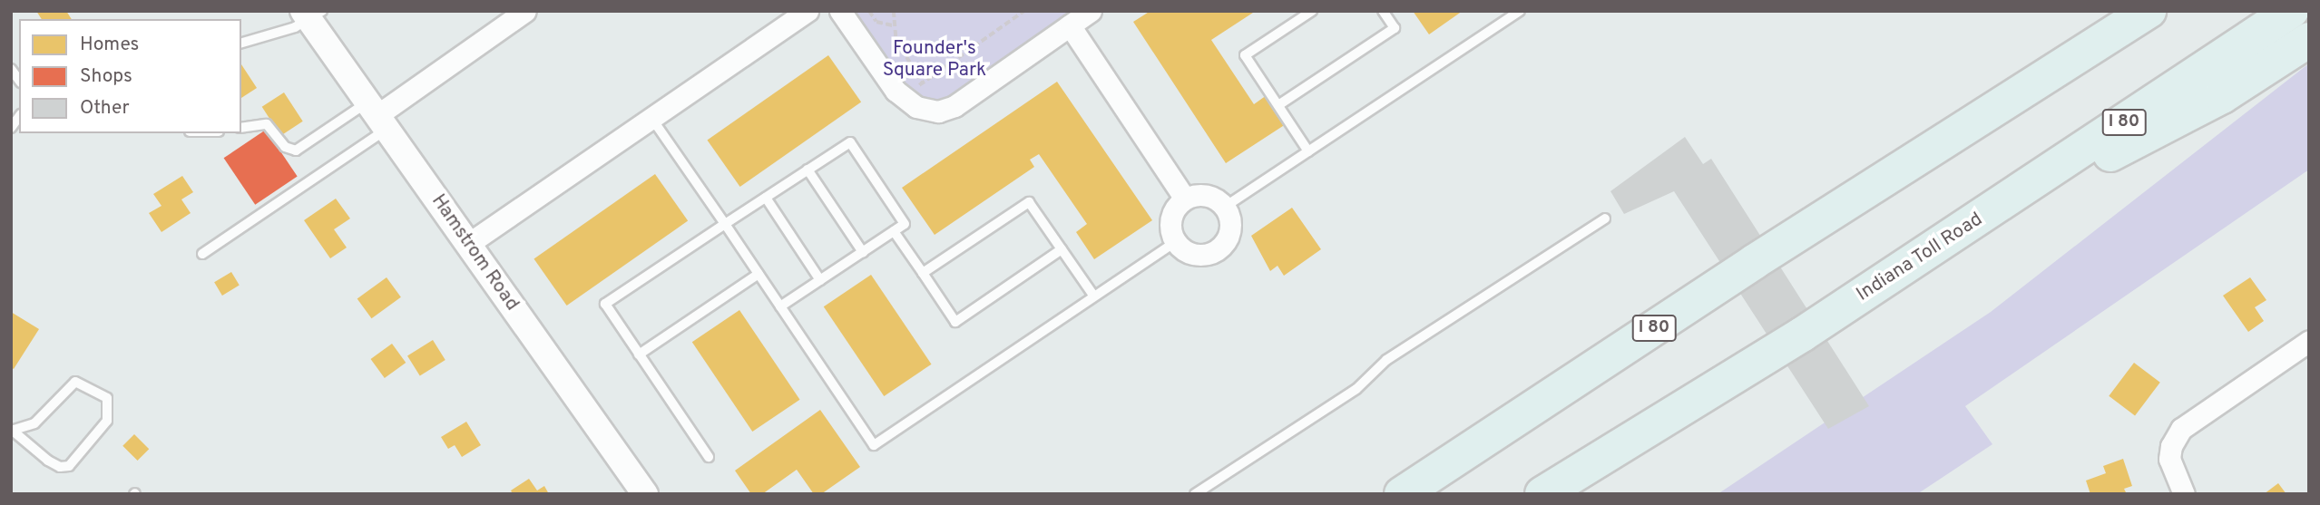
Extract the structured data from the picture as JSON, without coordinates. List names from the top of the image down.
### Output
{
  "streets": {
    "highway": ["I 80", "Indiana Toll Road"],
    "street": ["Hamstrom Road"]
  },
  "parks": ["Founder's Square Park"],
  "legend": ["Homes", "Shops", "Other"]
}
